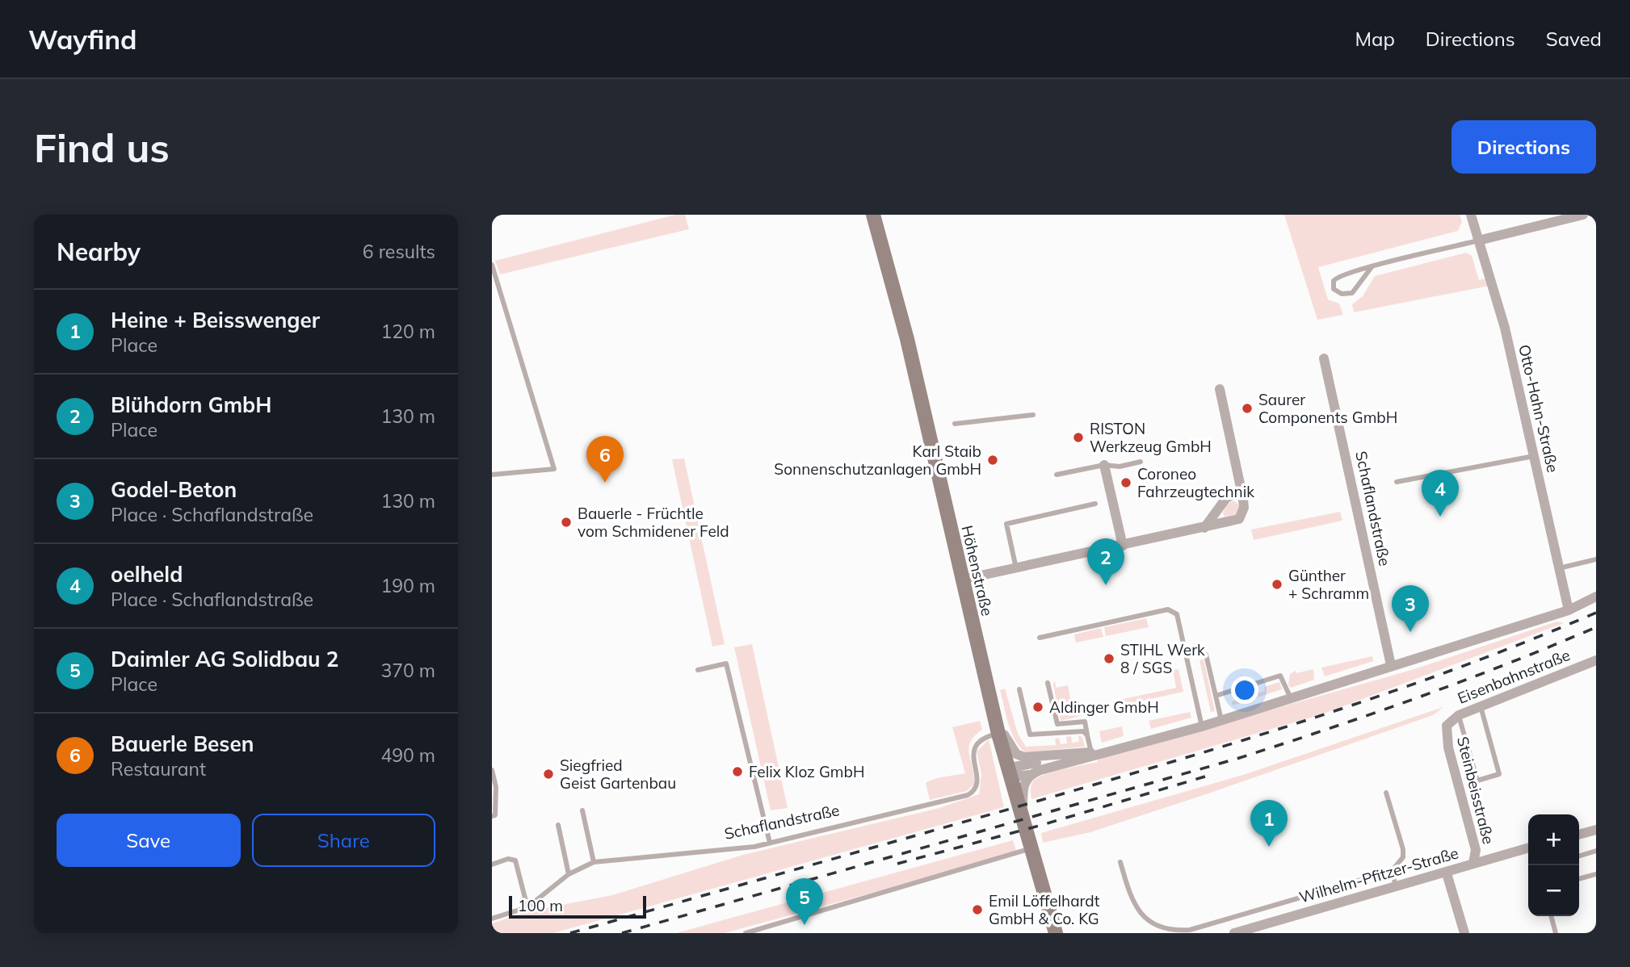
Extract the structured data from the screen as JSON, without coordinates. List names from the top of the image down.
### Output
{
  "streets": {
    "main road": ["Höhenstraße"],
    "street": [
      "Otto-Hahn-Straße",
      "Schaflandstraße",
      "Eisenbahnstraße",
      "Steinbeisstraße",
      "Wilhelm-Pfitzer-Straße"
    ]
  },
  "crossings": [
    ["Schaflandstraße", "Höhenstraße"],
    ["Eisenbahnstraße", "Steinbeisstraße"],
    ["Steinbeisstraße", "Wilhelm-Pfitzer-Straße"]
  ],
  "places": [
    "Saurer Components GmbH",
    "RISTON Werkzeug GmbH",
    "Karl Staib Sonnenschutzanlagen GmbH",
    "Coroneo Fahrzeugtechnik",
    "Bauerle - Früchtle vom Schmidener Feld",
    "Günther + Schramm",
    "STIHL Werk 8 / SGS",
    "Aldinger GmbH",
    "Felix Kloz GmbH",
    "Siegfried Geist Gartenbau",
    "Emil Löffelhardt GmbH & Co. KG"
  ],
  "scale_bar": "100 m",
  "page": {
    "header": "Wayfind",
    "nav": ["Map", "Directions", "Saved"],
    "buttons": [
      "Directions",
      ["Save", "Share"]
    ],
    "title": "Find us",
    "heading": ["Nearby", "6 results"],
    "list": [
      {
        "mark": "1",
        "name": "Heine + Beisswenger",
        "note": "Place",
        "value": "120 m"
      },
      {
        "mark": "2",
        "name": "Blühdorn GmbH",
        "note": "Place",
        "value": "130 m"
      },
      {
        "mark": "3",
        "name": "Godel-Beton",
        "note": "Place · Schaflandstraße",
        "value": "130 m"
      },
      {
        "mark": "4",
        "name": "oelheld",
        "note": "Place · Schaflandstraße",
        "value": "190 m"
      },
      {
        "mark": "5",
        "name": "Daimler AG Solidbau 2",
        "note": "Place",
        "value": "370 m"
      },
      {
        "mark": "6",
        "name": "Bauerle Besen",
        "note": "Restaurant",
        "value": "490 m"
      }
    ],
    "pins": [
      "6",
      "4",
      "2",
      "3",
      "1",
      "5"
    ],
    "map_buttons": ["+", "−"],
    "scale": "100 m"
  }
}
